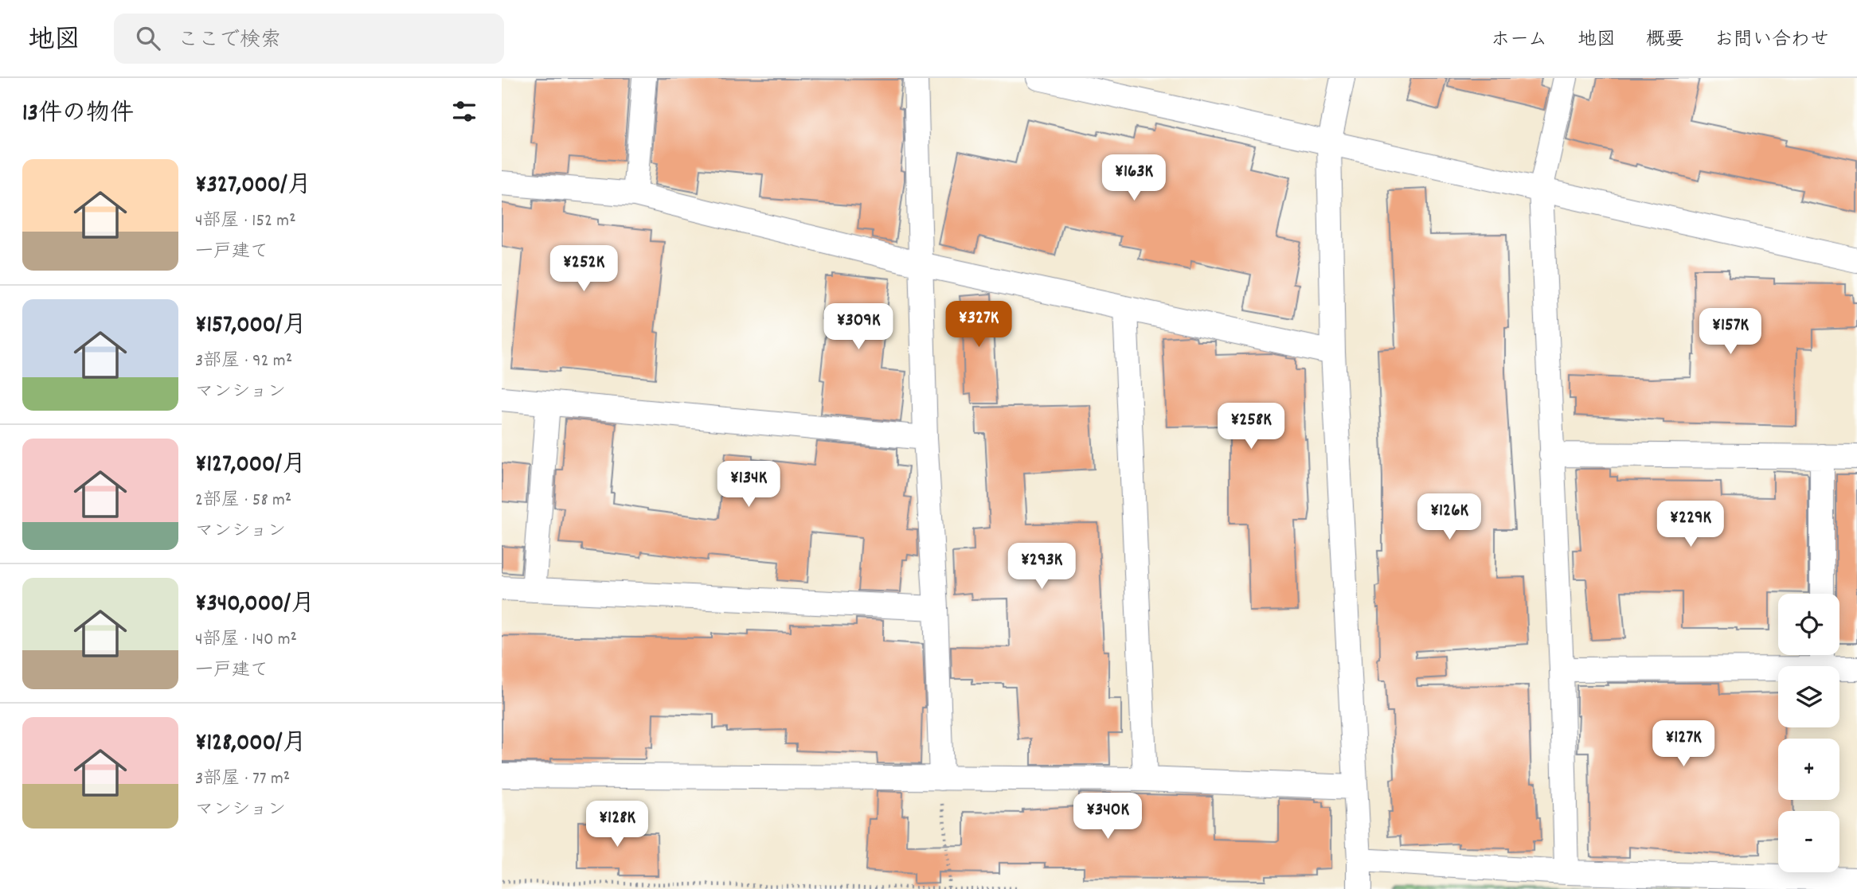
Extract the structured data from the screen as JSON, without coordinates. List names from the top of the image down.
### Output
{
  "page": {
    "header": "地図",
    "search": "ここで検索",
    "nav": [
      "ホーム",
      "地図",
      "概要",
      "お問い合わせ"
    ],
    "heading": "13件の物件",
    "list": [
      {
        "name": "¥327,000/月",
        "note": "4部屋 · 152 m² · 一戸建て"
      },
      {
        "name": "¥157,000/月",
        "note": "3部屋 · 92 m² · マンション"
      },
      {
        "name": "¥127,000/月",
        "note": "2部屋 · 58 m² · マンション"
      },
      {
        "name": "¥340,000/月",
        "note": "4部屋 · 140 m² · 一戸建て"
      },
      {
        "name": "¥128,000/月",
        "note": "3部屋 · 77 m² · マンション"
      }
    ],
    "price": [
      "¥163K",
      "¥252K",
      "¥327K",
      "¥309K",
      "¥157K",
      "¥258K",
      "¥134K",
      "¥126K",
      "¥229K",
      "¥293K",
      "¥127K",
      "¥340K",
      "¥128K"
    ],
    "map_buttons": ["+", "−"]
  }
}
